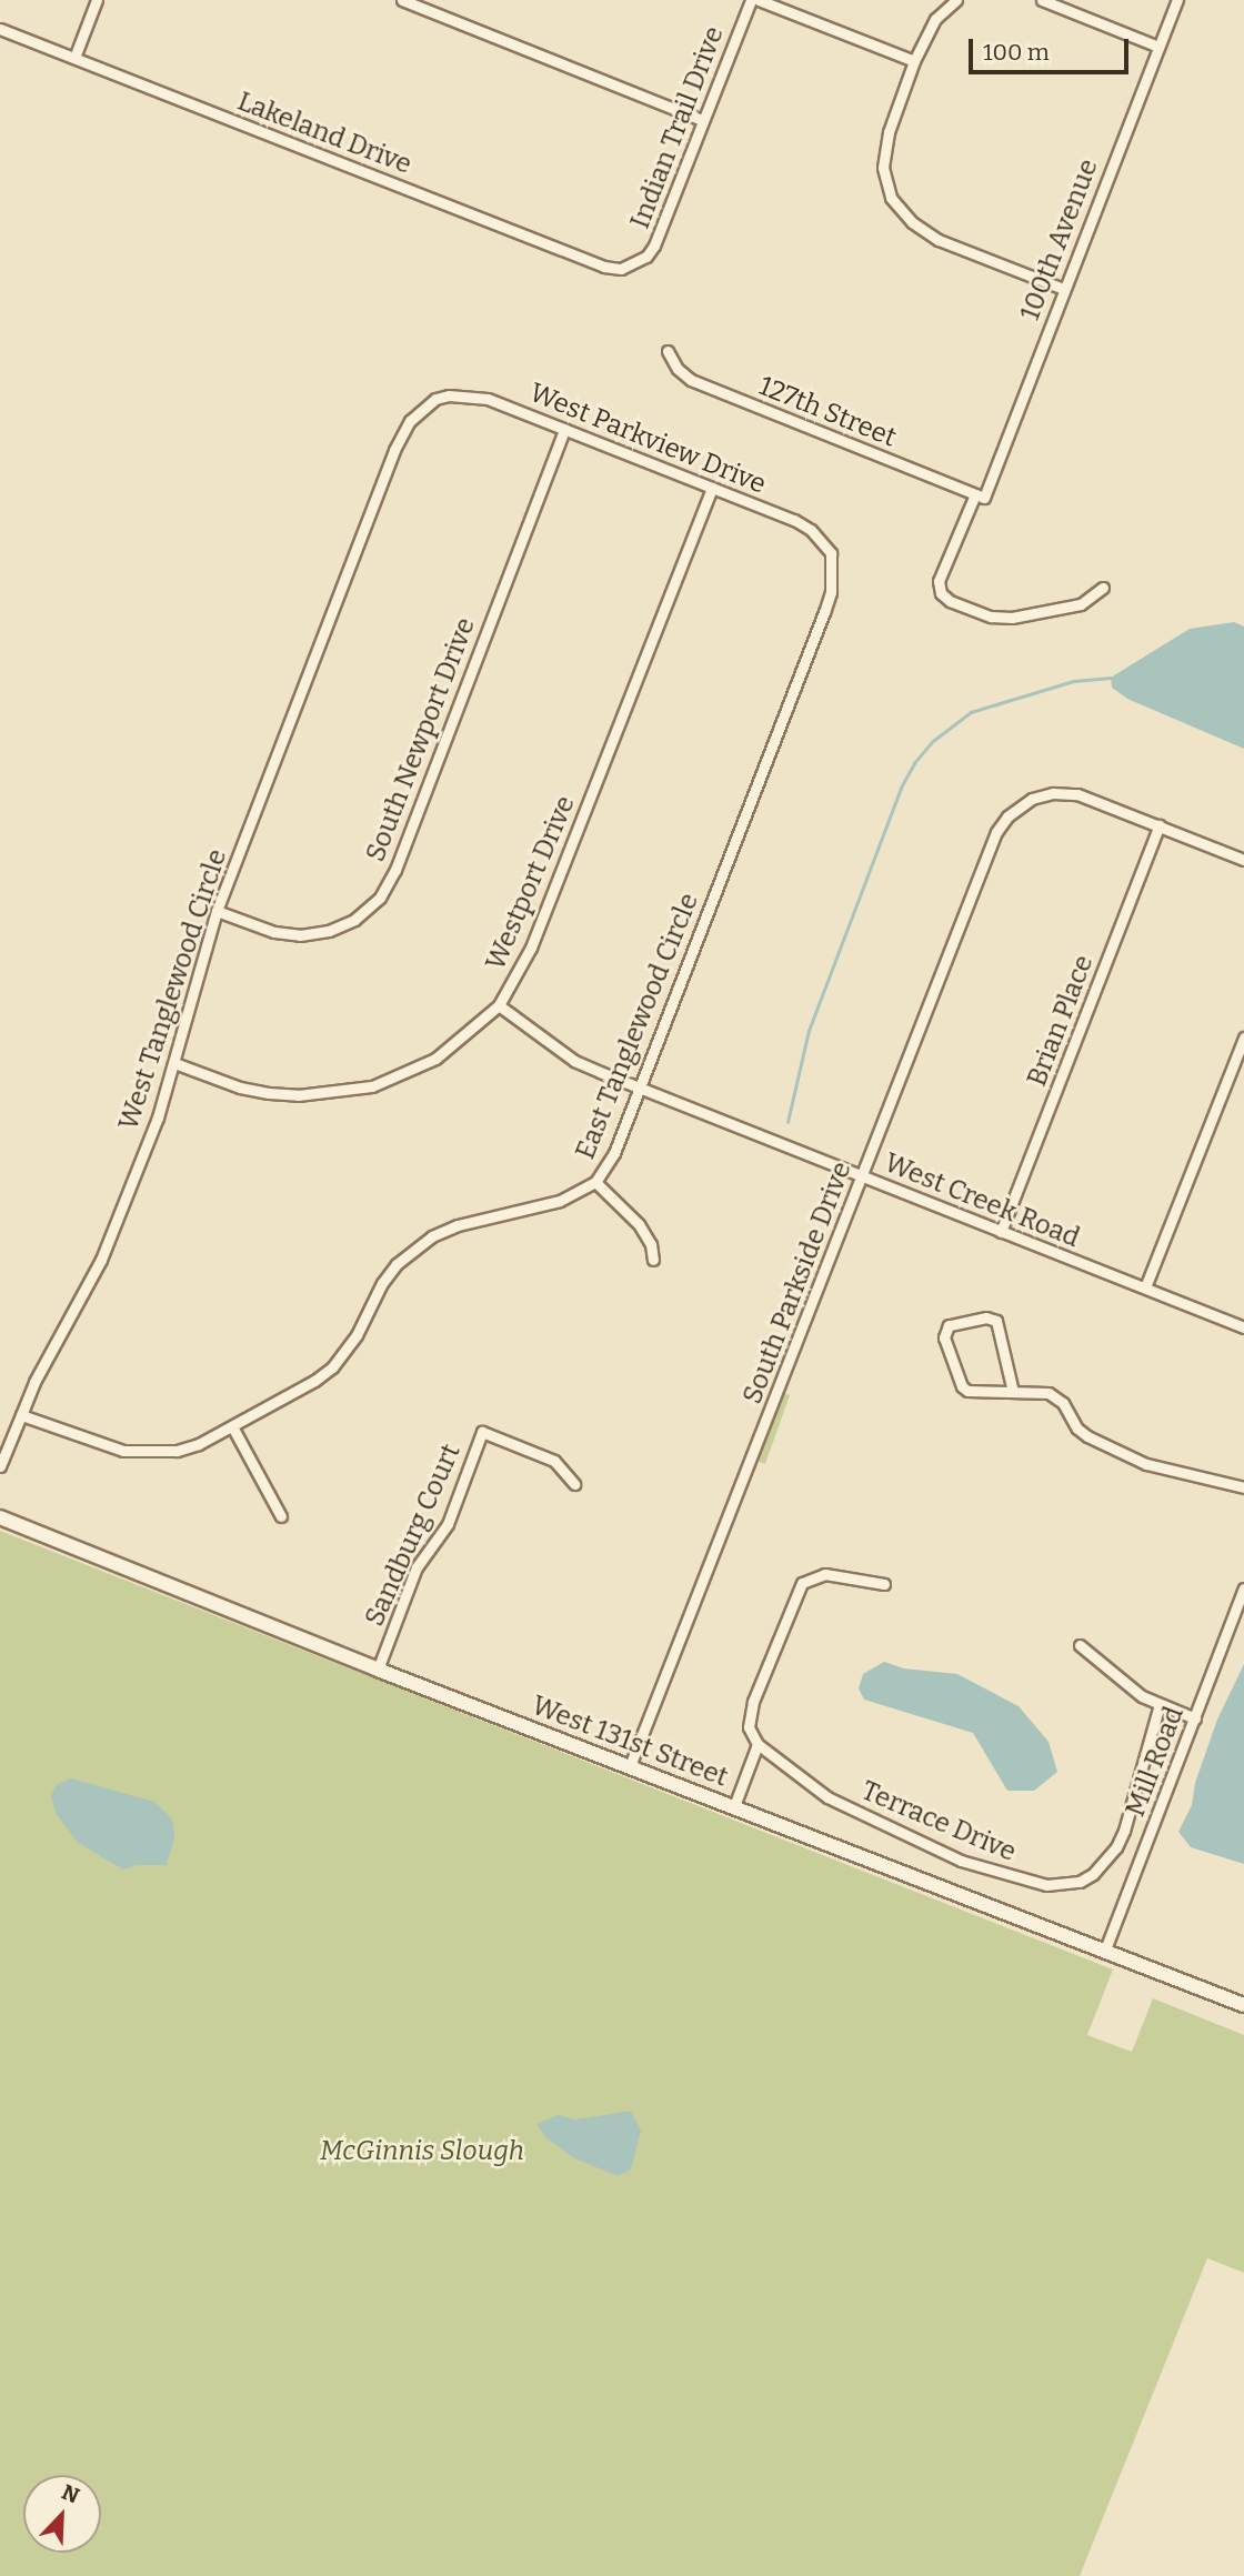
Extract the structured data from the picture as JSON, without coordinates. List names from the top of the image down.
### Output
{
  "streets": {
    "street": [
      "Indian Trail Drive",
      "Lakeland Drive",
      "100th Avenue",
      "127th Street",
      "West Parkview Drive",
      "South Newport Drive",
      "Westport Drive",
      "West Tanglewood Circle",
      "Brian Place",
      "East Tanglewood Circle",
      "West Creek Road",
      "South Parkside Drive",
      "Sandburg Court",
      "West 131st Street",
      "Mill Road",
      "Terrace Drive"
    ]
  },
  "crossings": [
    ["Indian Trail Drive", "Lakeland Drive"],
    ["100th Avenue", "127th Street"],
    ["West Parkview Drive", "South Newport Drive"],
    ["West Parkview Drive", "Westport Drive"],
    ["West Parkview Drive", "West Tanglewood Circle"],
    ["West Parkview Drive", "East Tanglewood Circle"],
    ["South Newport Drive", "West Tanglewood Circle"],
    ["Westport Drive", "West Tanglewood Circle"],
    ["Westport Drive", "West Creek Road"],
    ["West Tanglewood Circle", "East Tanglewood Circle"],
    ["Brian Place", "West Creek Road"],
    ["Brian Place", "South Parkside Drive"],
    ["East Tanglewood Circle", "West Creek Road"],
    ["West Creek Road", "South Parkside Drive"],
    ["South Parkside Drive", "West 131st Street"],
    ["Sandburg Court", "West 131st Street"],
    ["West 131st Street", "Mill Road"]
  ],
  "parks": ["McGinnis Slough"],
  "scale_bar": "100 m",
  "north": "top right"
}
